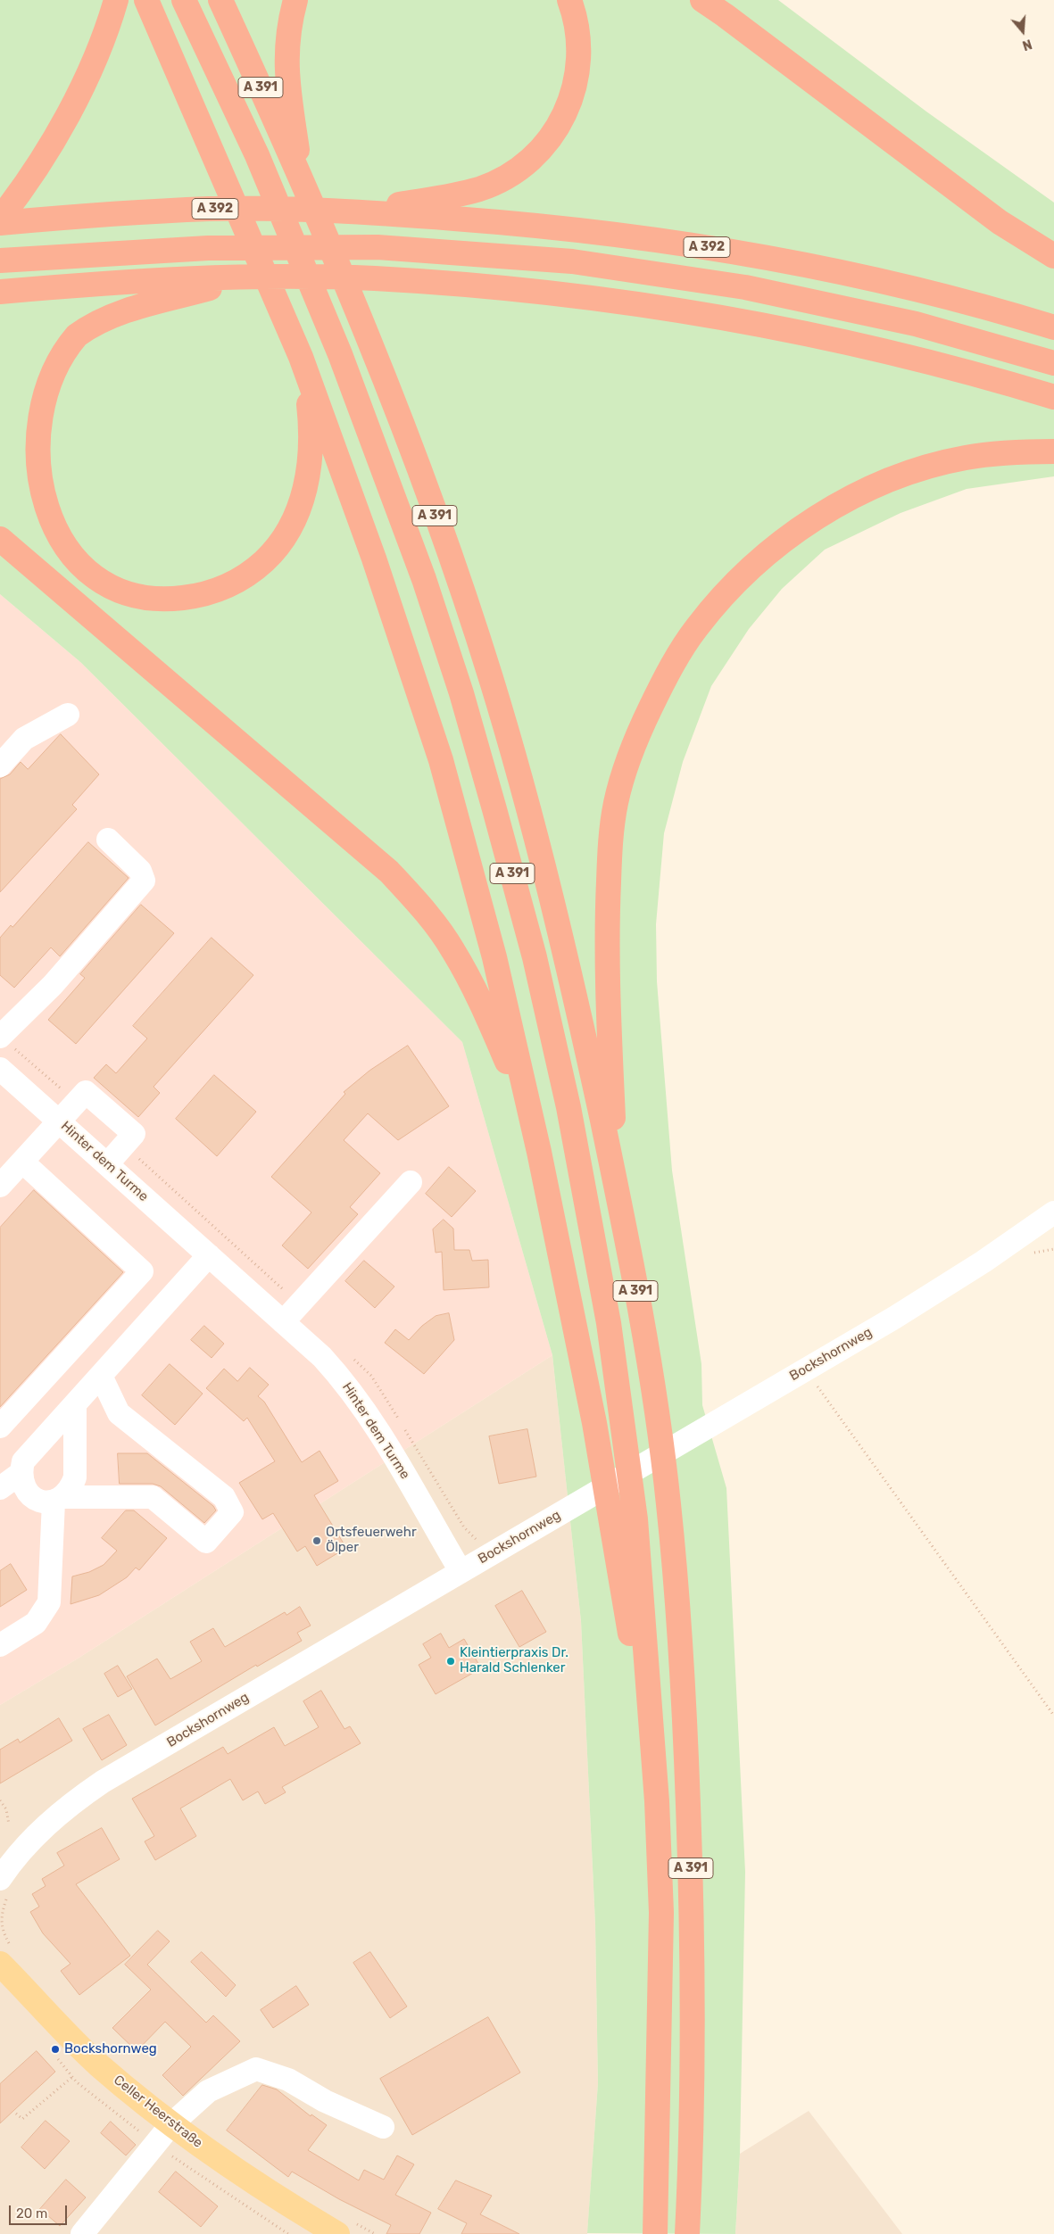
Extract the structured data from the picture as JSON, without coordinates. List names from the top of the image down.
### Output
{
  "streets": {
    "highway": ["A 391", "A 392"],
    "main road": ["Celler Heerstraße"],
    "street": ["Hinter dem Turme", "Bockshornweg"]
  },
  "crossings": [
    ["Hinter dem Turme", "Bockshornweg"]
  ],
  "places": ["Ortsfeuerwehr Ölper", "Kleintierpraxis Dr. Harald Schlenker", "Bockshornweg"],
  "scale_bar": "20 m",
  "north": "bottom"
}
